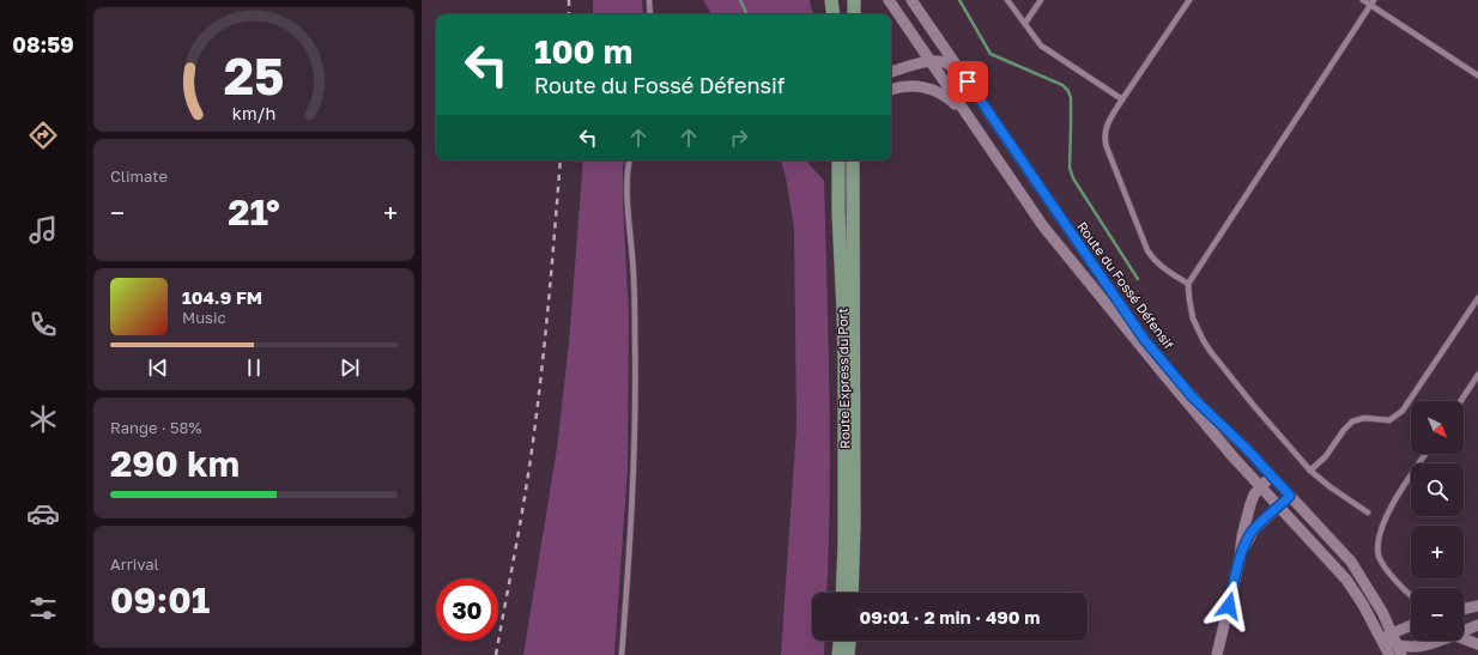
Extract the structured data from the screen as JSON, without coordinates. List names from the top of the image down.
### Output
{
  "streets": {
    "main road": ["Route Express du Port"],
    "street": ["Route du Fossé Défensif"]
  },
  "north": "bottom right",
  "page": {
    "tabs": "08:59",
    "turn": ["100 m", "Route du Fossé Défensif"],
    "tile": [
      "Climate",
      ["Range · 58%", "290 km"],
      ["Arrival", "09:01"]
    ],
    "heat": ["−", "21°", "+"],
    "song": ["104.9 FM", "Music"],
    "map_buttons": ["+", "−"],
    "limit": "30",
    "trip": "09:01 · 2 min · 490 m",
    "gauge": ["25", "km/h"]
  }
}
